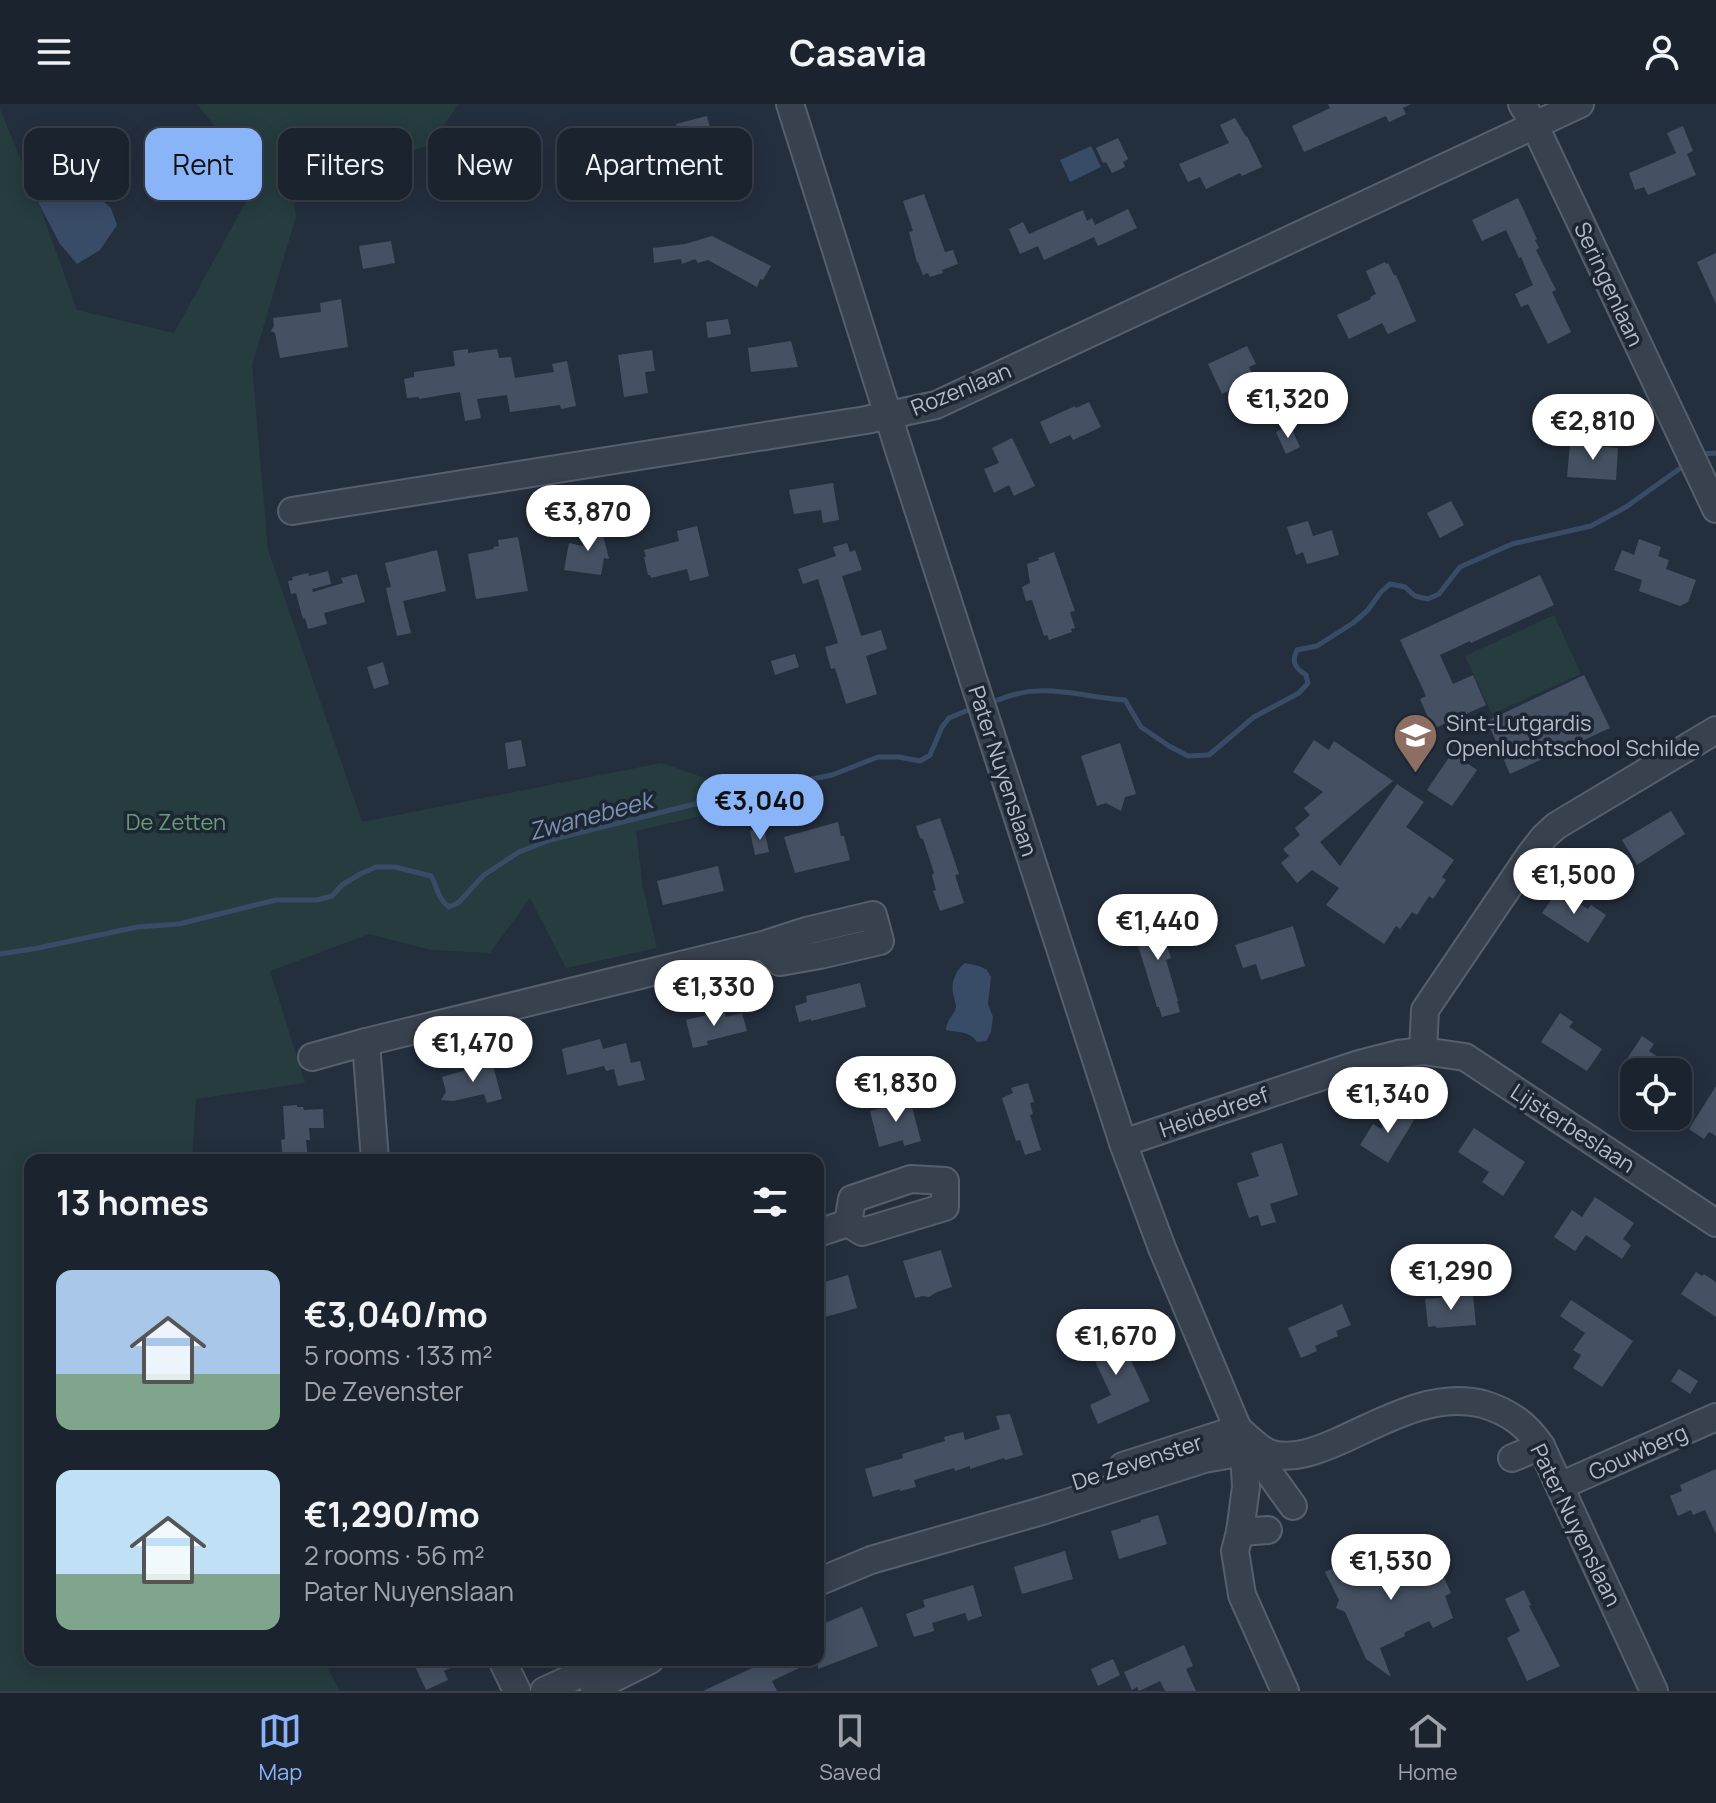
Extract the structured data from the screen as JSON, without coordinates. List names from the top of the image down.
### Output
{
  "streets": {
    "street": [
      "Seringenlaan",
      "Rozenlaan",
      "Pater Nuyenslaan",
      "Heidedreef",
      "Lijsterbeslaan",
      "Gouwberg",
      "De Zevenster"
    ]
  },
  "crossings": [
    ["Seringenlaan", "Rozenlaan"],
    ["Rozenlaan", "Pater Nuyenslaan"],
    ["Pater Nuyenslaan", "Heidedreef"],
    ["Pater Nuyenslaan", "Gouwberg"],
    ["Pater Nuyenslaan", "De Zevenster"],
    ["Heidedreef", "Lijsterbeslaan"]
  ],
  "water": ["Zwanebeek"],
  "parks": ["De Zetten"],
  "places": {
    "school or university": ["Sint-Lutgardis Openluchtschool Schilde"]
  },
  "page": {
    "header": "Casavia",
    "chip": [
      "Buy",
      "Rent",
      "Filters",
      "New",
      "Apartment"
    ],
    "price": [
      "€1,320",
      "€2,810",
      "€3,870",
      "€3,040",
      "€1,500",
      "€1,440",
      "€1,330",
      "€1,470",
      "€1,830",
      "€1,340",
      "€1,290",
      "€1,670",
      "€1,530"
    ],
    "heading": "13 homes",
    "list": [
      {
        "name": "€3,040/mo",
        "note": "5 rooms · 133 m² · De Zevenster"
      },
      {
        "name": "€1,290/mo",
        "note": "2 rooms · 56 m² · Pater Nuyenslaan"
      }
    ],
    "tabs": ["Map", "Saved", "Home"]
  }
}
